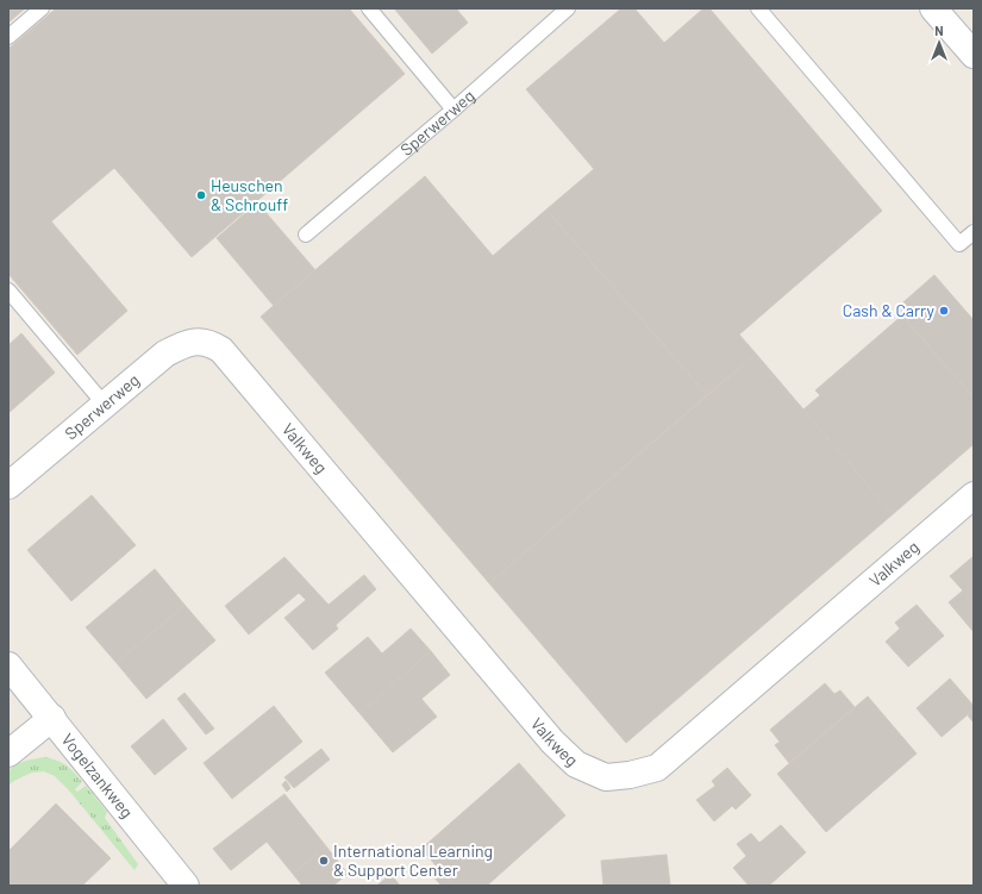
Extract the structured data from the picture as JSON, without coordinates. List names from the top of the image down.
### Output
{
  "streets": {
    "street": ["Sperwerweg", "Valkweg", "Vogelzankweg"]
  },
  "crossings": [
    ["Sperwerweg", "Valkweg"]
  ],
  "places": ["Heuschen & Schrouff", "Cash & Carry", "International Learning & Support Center"],
  "north": "top"
}
